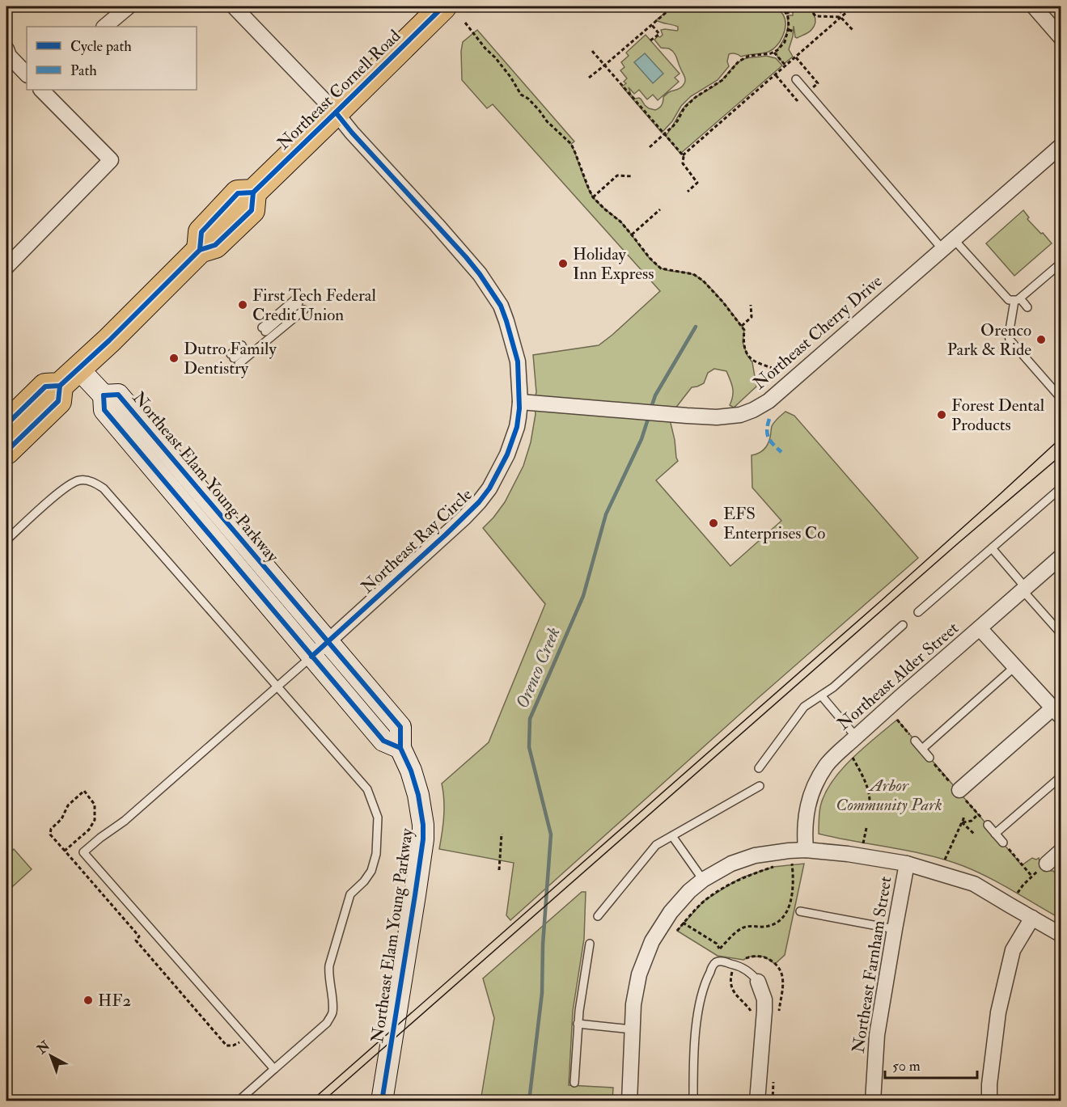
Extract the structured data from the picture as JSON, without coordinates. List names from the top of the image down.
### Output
{
  "streets": {
    "highway": ["Northeast Cornell Road"],
    "street": [
      "Northeast Cherry Drive",
      "Northeast Elam Young Parkway",
      "Northeast Ray Circle",
      "Northeast Alder Street",
      "Northeast Farnham Street"
    ]
  },
  "crossings": [
    ["Northeast Cornell Road", "Northeast Ray Circle"],
    ["Northeast Cherry Drive", "Northeast Ray Circle"],
    ["Northeast Elam Young Parkway", "Northeast Ray Circle"]
  ],
  "water": ["Orenco Creek"],
  "parks": ["Arbor Community Park"],
  "places": [
    "Holiday Inn Express",
    "First Tech Federal Credit Union",
    "Orenco Park & Ride",
    "Dutro Family Dentistry",
    "Forest Dental Products",
    "EFS Enterprises Co",
    "HF2"
  ],
  "legend": ["Cycle path", "Path"],
  "scale_bar": "50 m",
  "north": "top left"
}
